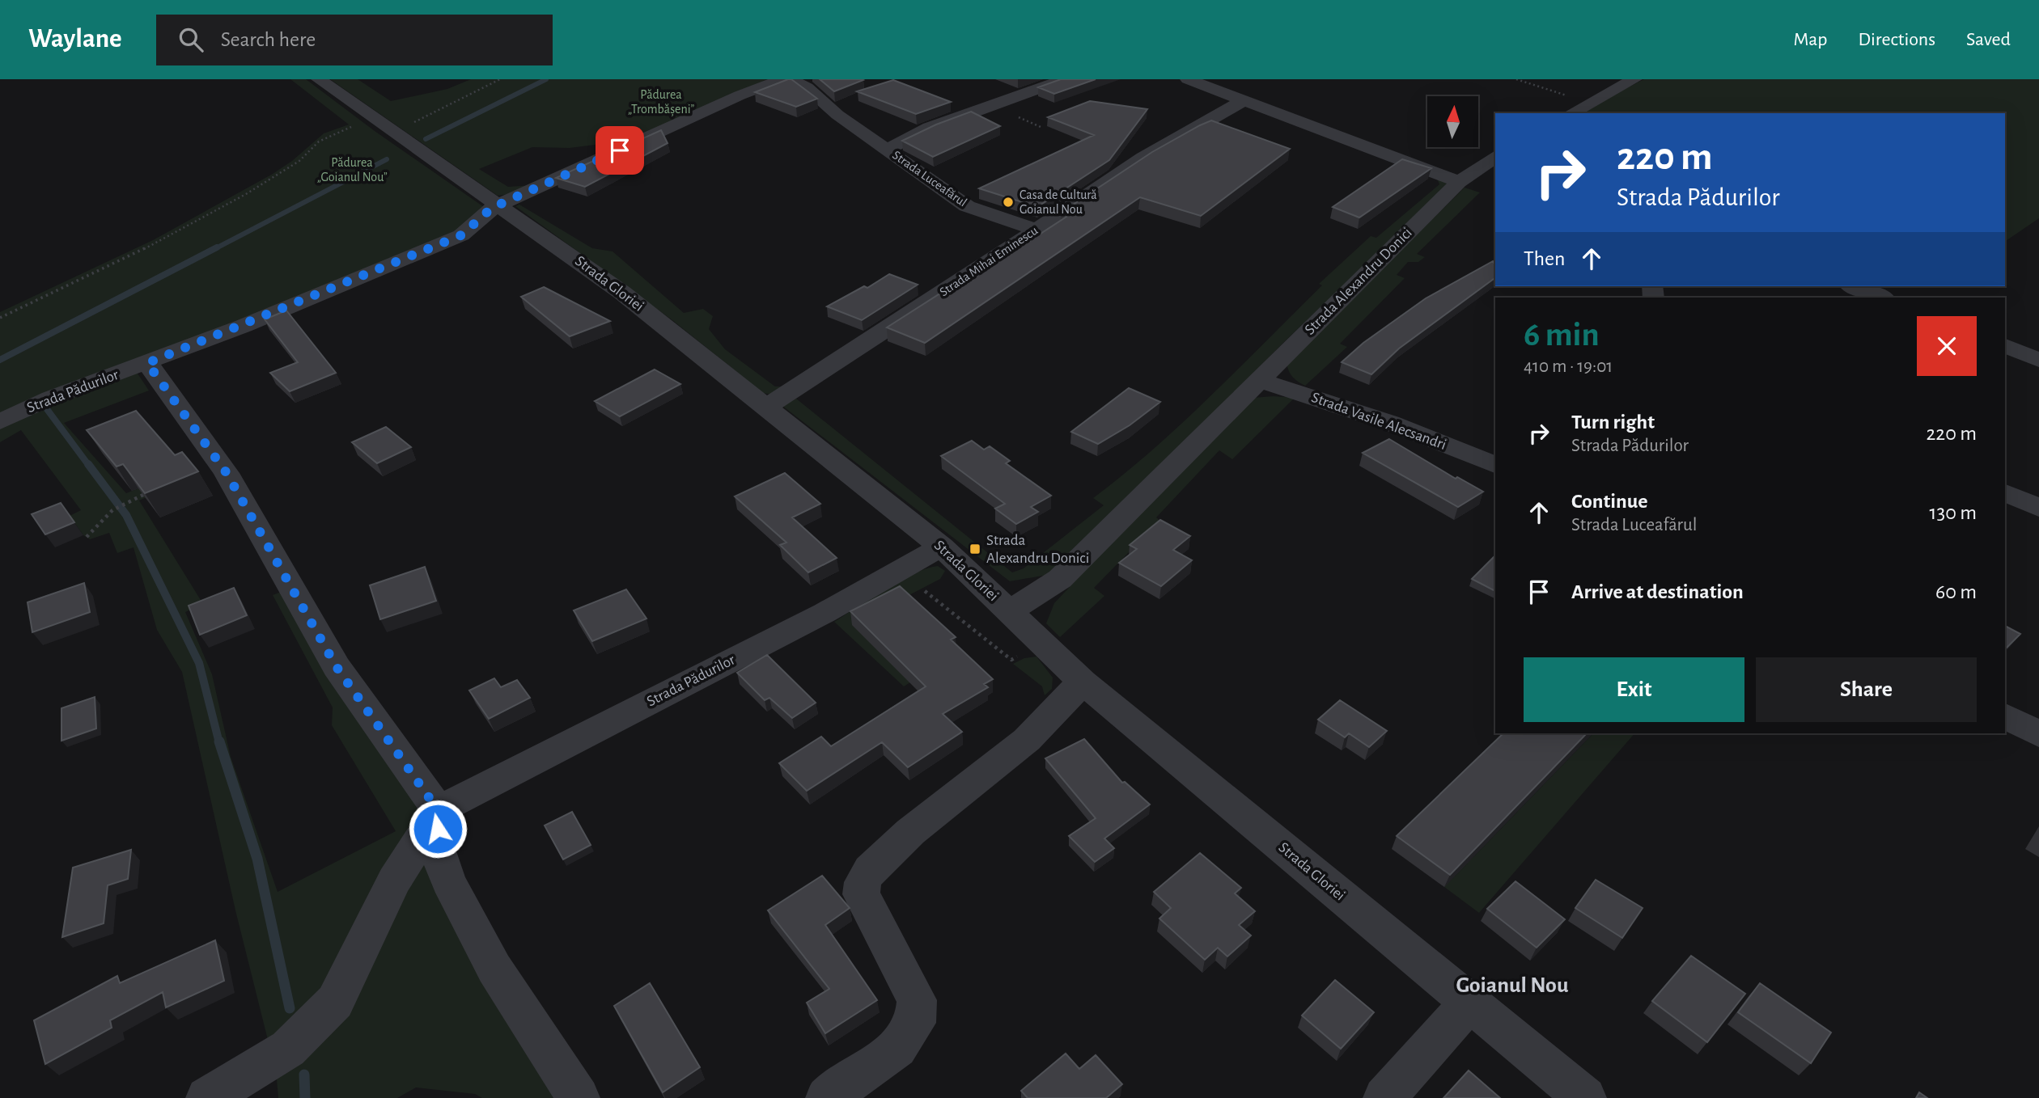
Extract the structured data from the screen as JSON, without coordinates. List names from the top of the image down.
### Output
{
  "streets": {
    "street": [
      "Strada Luceafărul",
      "Strada Mihai Eminescu",
      "Strada Alexandru Donici",
      "Strada Gloriei",
      "Strada Pădurilor",
      "Strada Vasile Alecsandri"
    ]
  },
  "crossings": [
    ["Strada Luceafărul", "Strada Mihai Eminescu"],
    ["Strada Mihai Eminescu", "Strada Gloriei"],
    ["Strada Alexandru Donici", "Strada Gloriei"],
    ["Strada Alexandru Donici", "Strada Vasile Alecsandri"],
    ["Strada Gloriei", "Strada Pădurilor"]
  ],
  "districts": ["Goianul Nou"],
  "parks": ["Pădurea „Trombășeni”", "Pădurea „Goianul Nou”"],
  "places": {
    "other": ["Casa de Cultură Goianul Nou"],
    "transit": ["Strada Alexandru Donici"]
  },
  "north": "top",
  "page": {
    "header": "Waylane",
    "search": "Search here",
    "nav": ["Map", "Directions", "Saved"],
    "turn": ["220 m", "Strada Pădurilor"],
    "then": "Then",
    "heading": ["6 min", "410 m · 19:01"],
    "list": [
      {
        "name": "Turn right",
        "note": "Strada Pădurilor",
        "value": "220 m"
      },
      {
        "name": "Continue",
        "note": "Strada Luceafărul",
        "value": "130 m"
      },
      {
        "name": "Arrive at destination",
        "value": "60 m"
      }
    ],
    "buttons": ["Exit", "Share"]
  }
}
